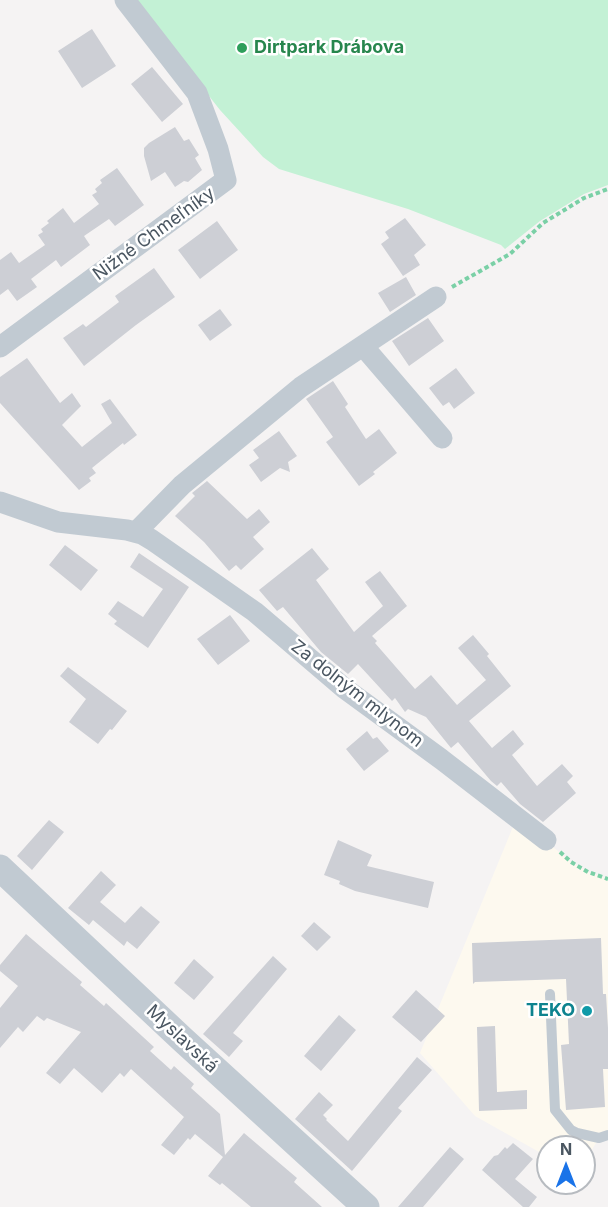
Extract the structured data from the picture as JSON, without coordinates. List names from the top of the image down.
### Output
{
  "streets": {
    "street": ["Nižné Chmeľníky", "Za dolným mlynom", "Myslavská"]
  },
  "places": ["Dirtpark Drábova", "TEKO"],
  "north": "top"
}
